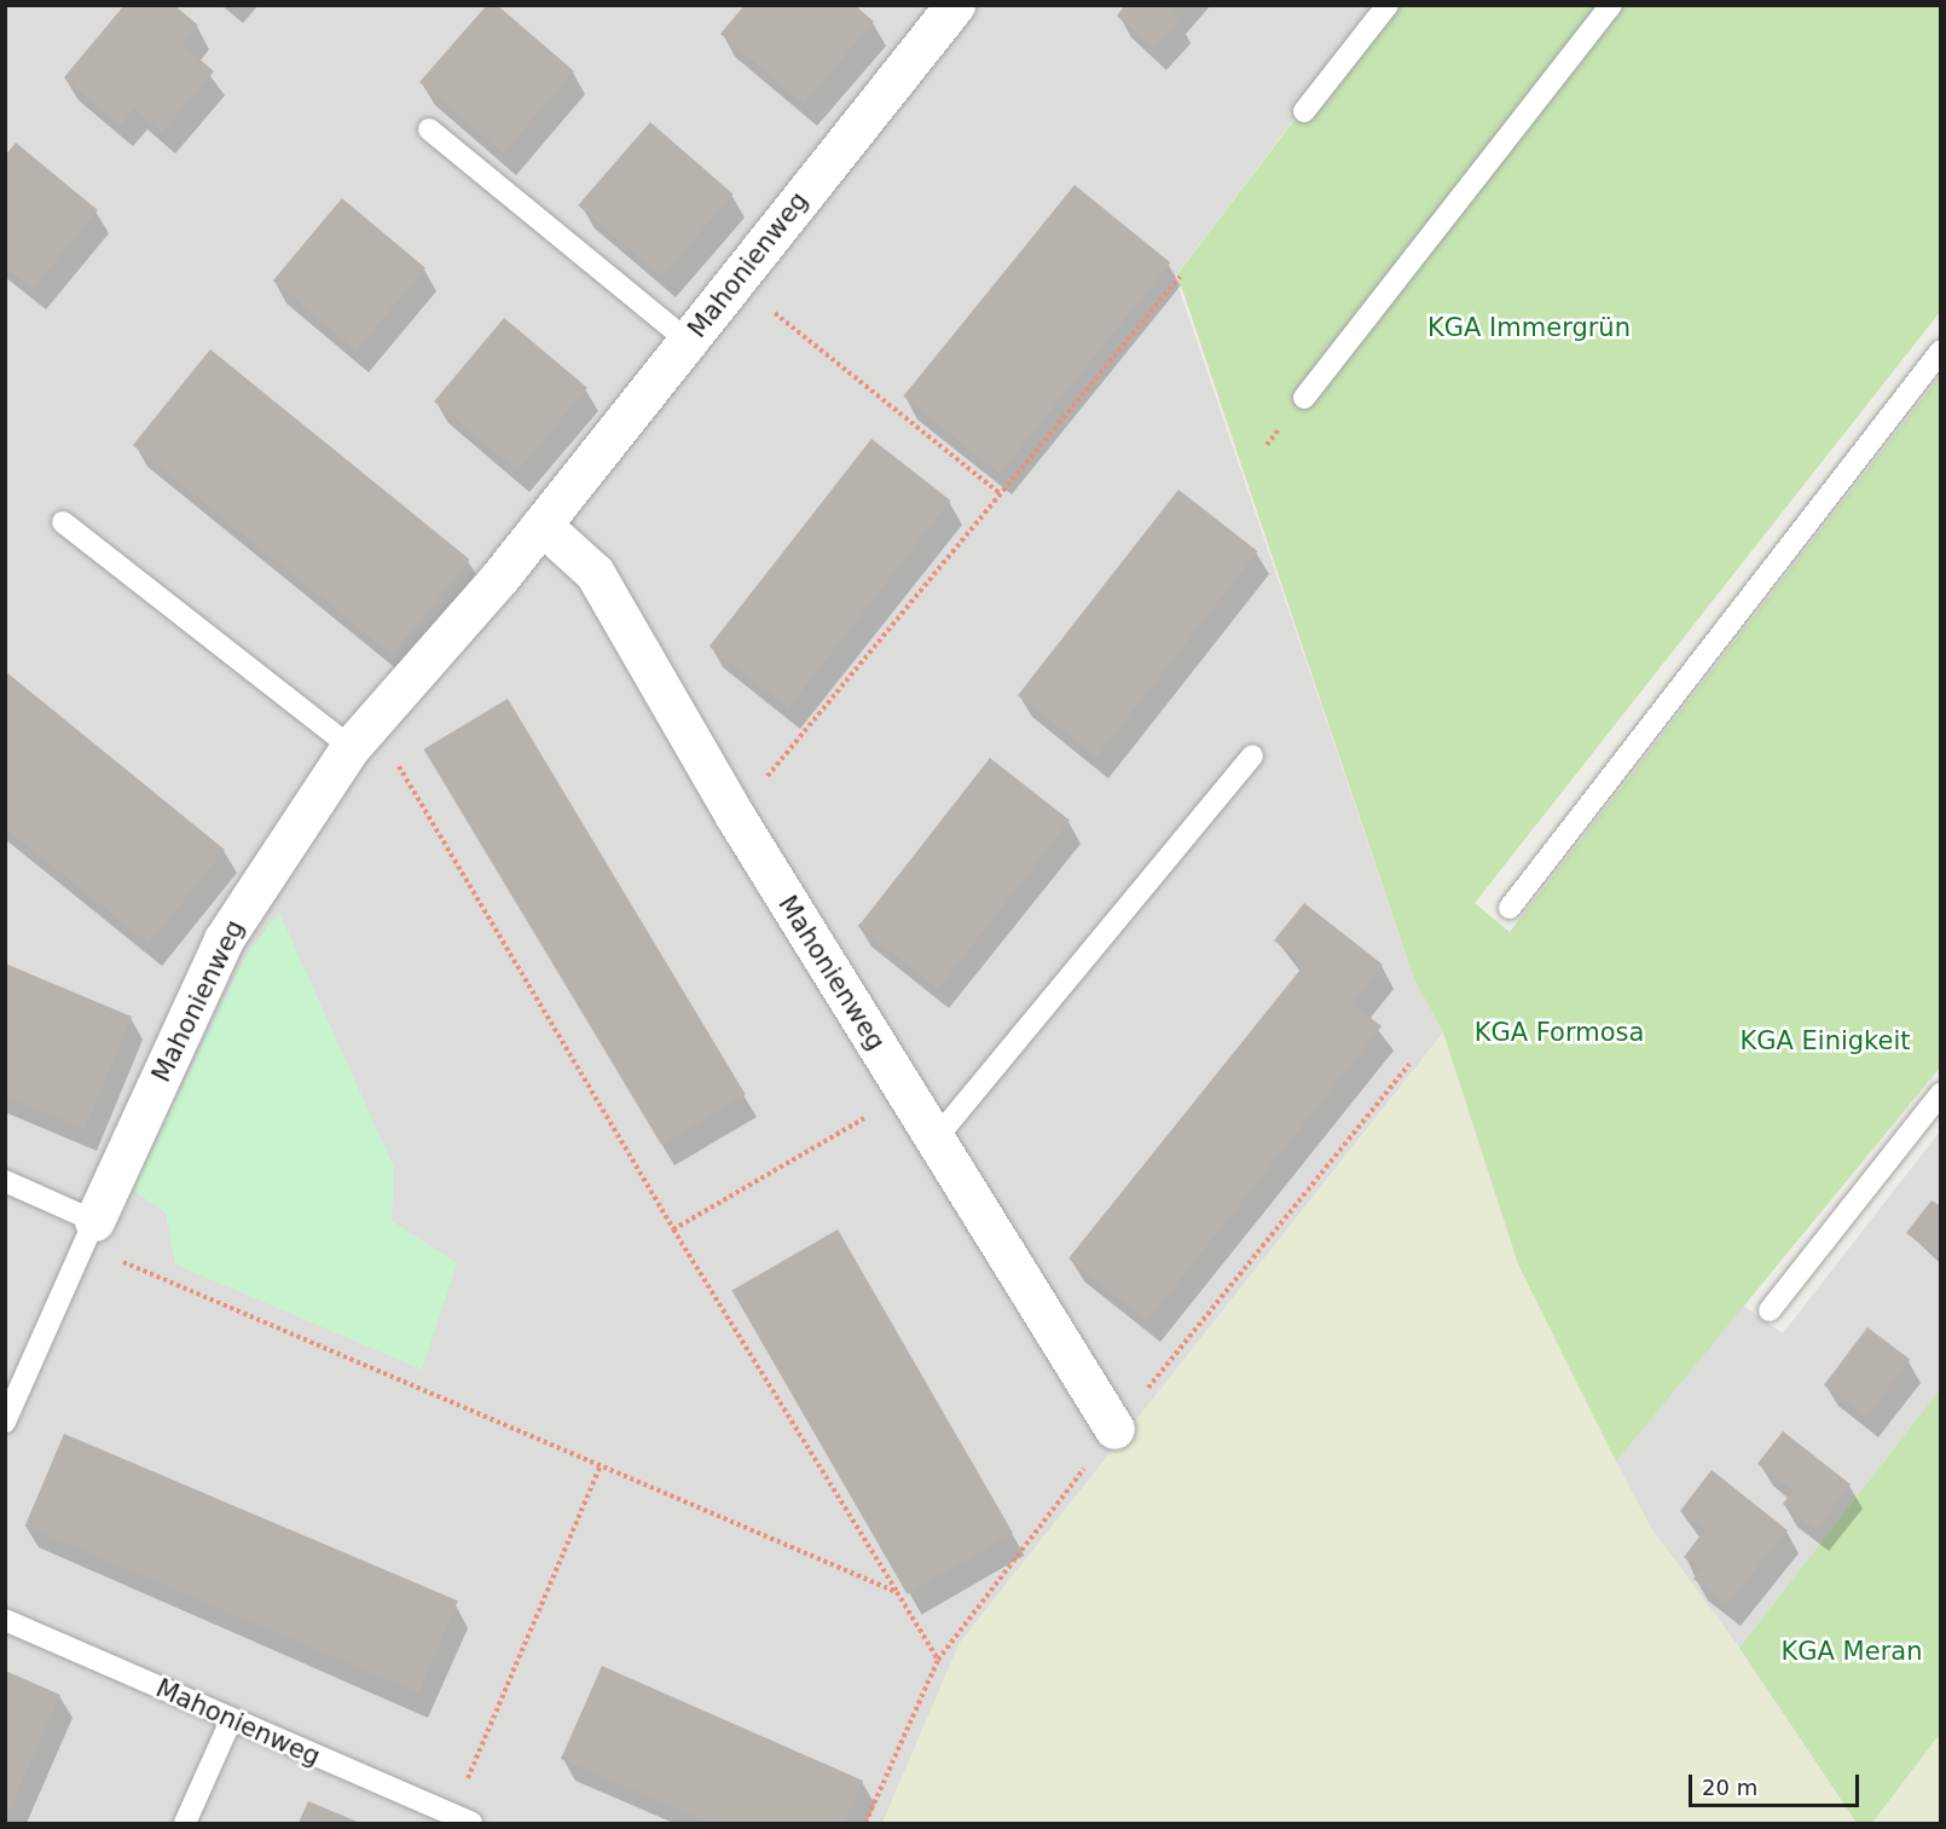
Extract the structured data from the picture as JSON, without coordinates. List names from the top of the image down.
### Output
{
  "streets": {
    "street": ["Mahonienweg"]
  },
  "parks": [
    "KGA Immergrün",
    "KGA Formosa",
    "KGA Einigkeit",
    "KGA Meran"
  ],
  "scale_bar": "20 m"
}
